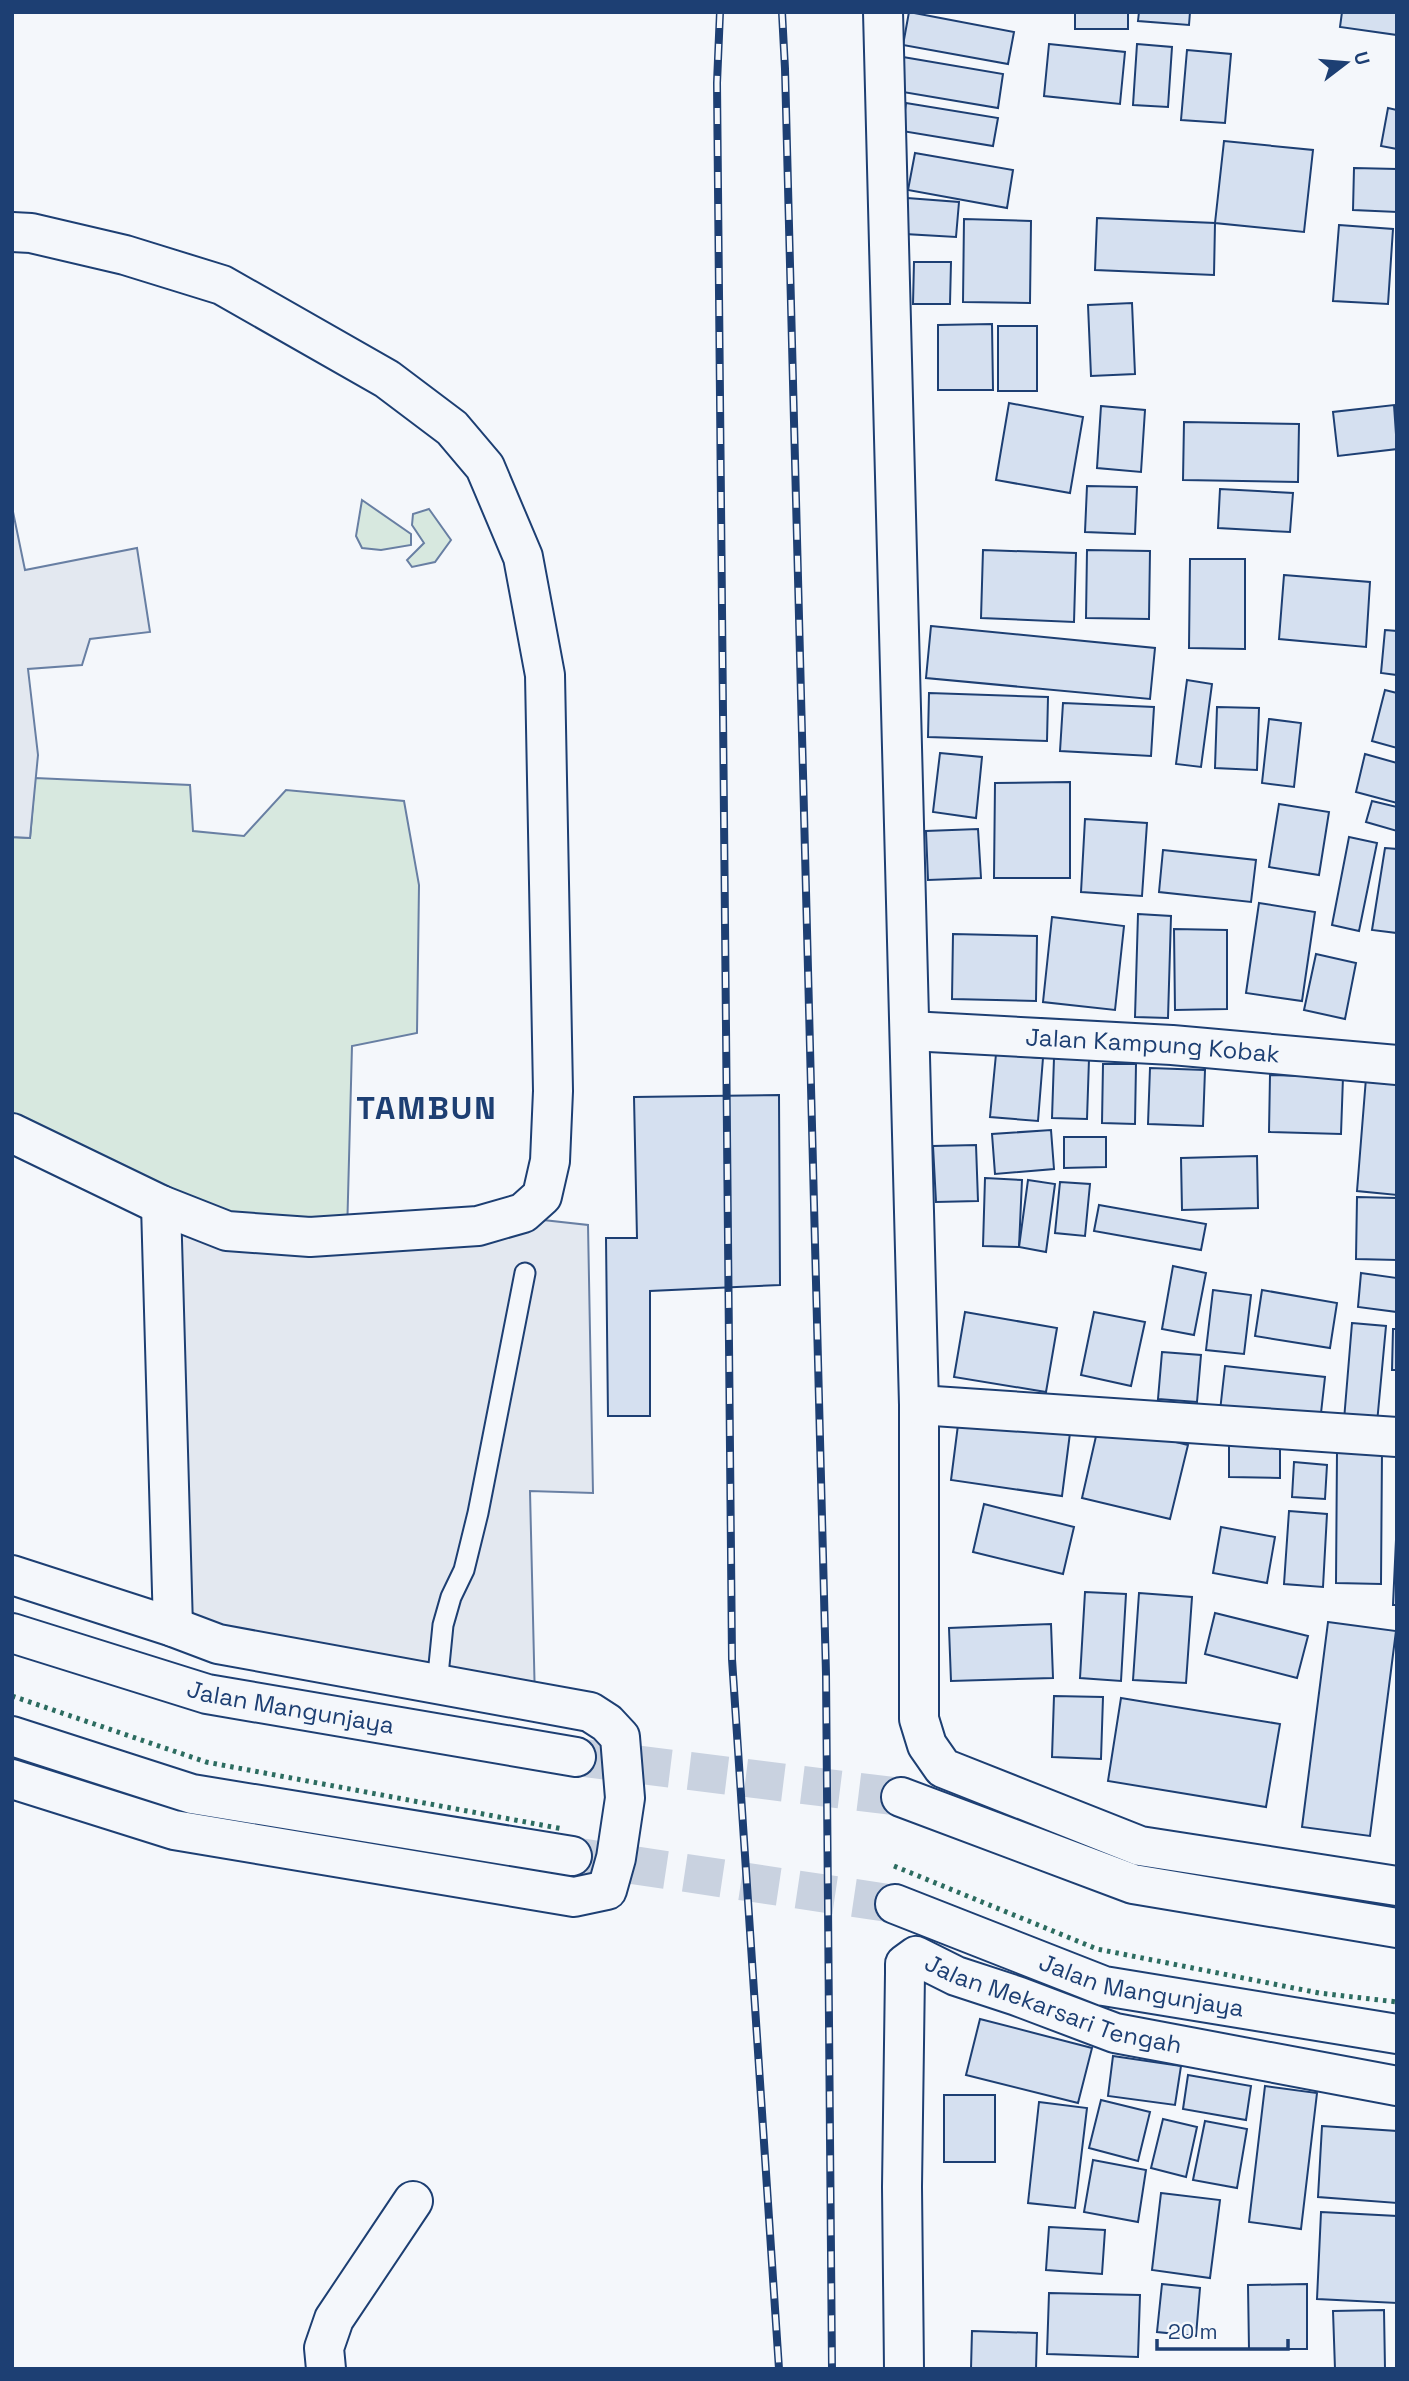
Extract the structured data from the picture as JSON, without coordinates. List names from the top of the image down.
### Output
{
  "streets": {
    "street": ["Jalan Kampung Kobak", "Jalan Mangunjaya", "Jalan Mekarsari Tengah"]
  },
  "districts": ["TAMBUN"],
  "scale_bar": "20 m",
  "north": "right"
}
